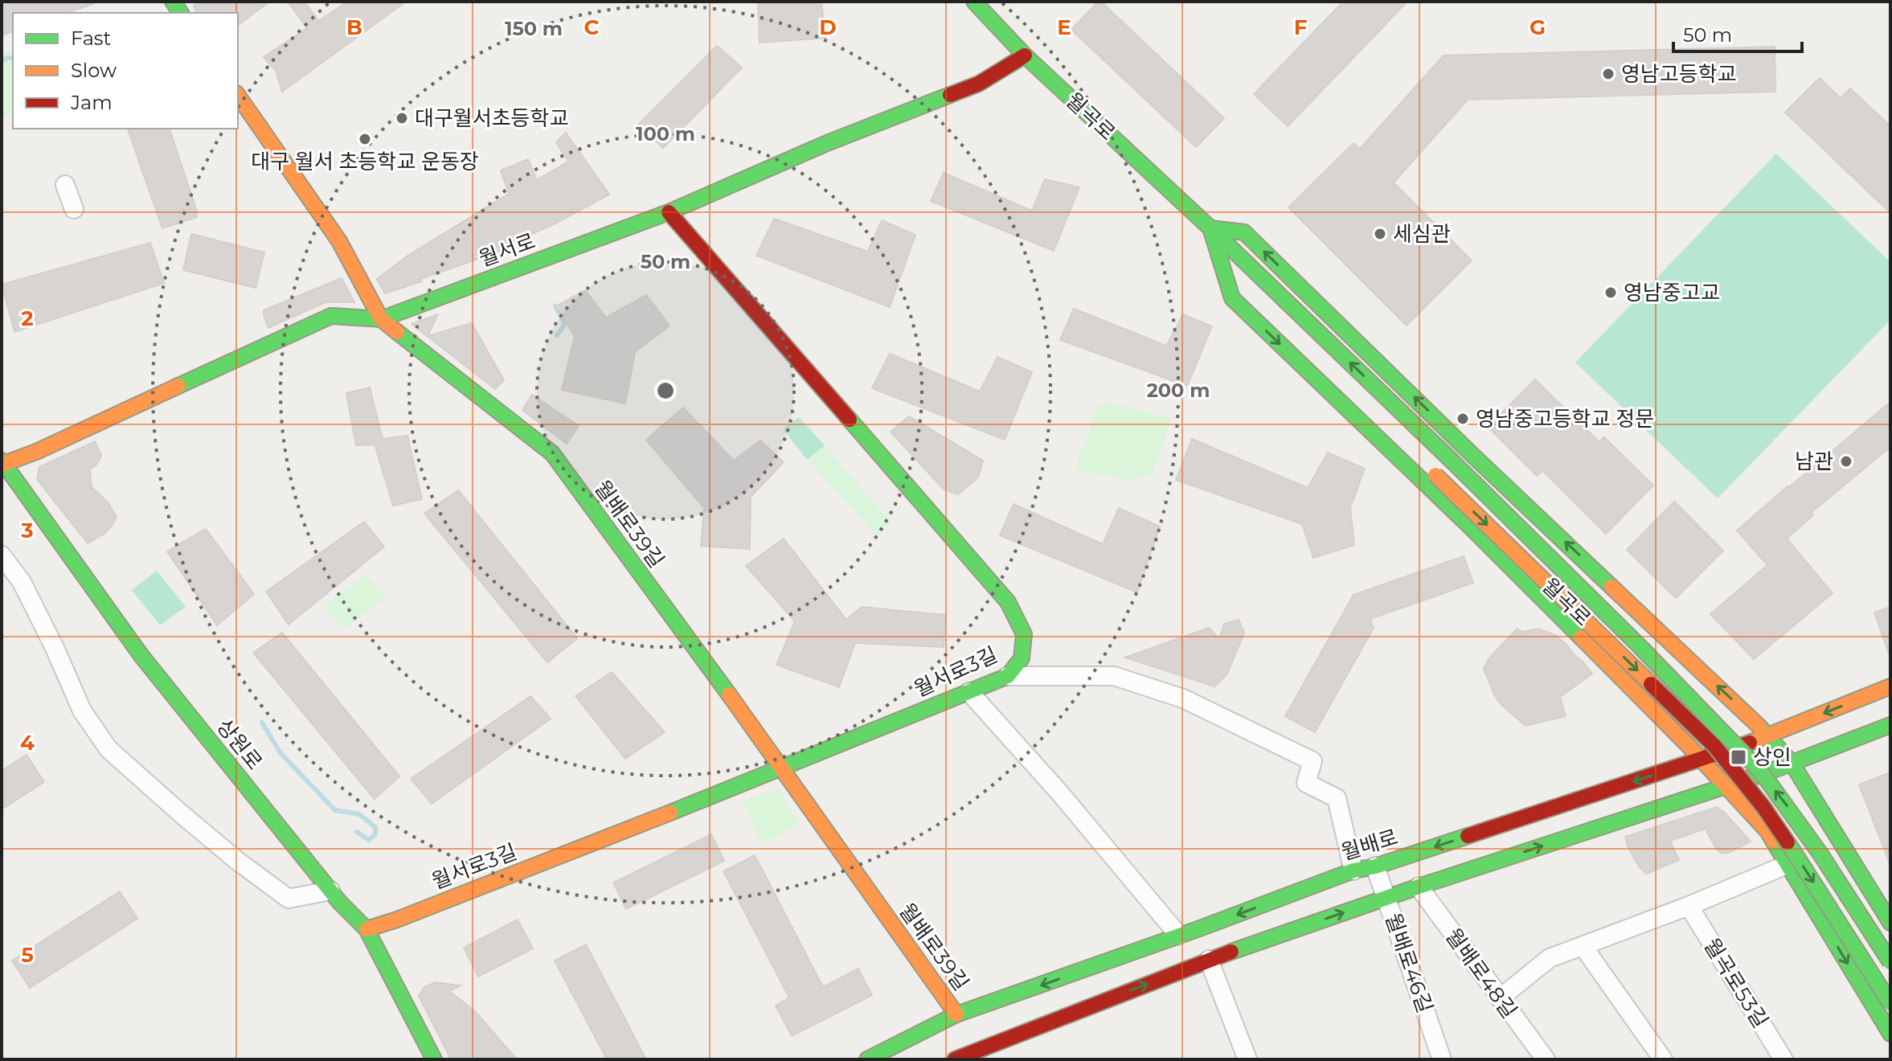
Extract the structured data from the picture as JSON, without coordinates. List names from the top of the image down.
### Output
{
  "streets": {
    "main road": [
      "월곡로",
      "월서로",
      "월배로39길",
      "월서로3길",
      "상원로",
      "월배로"
    ],
    "street": ["월배로46길", "월배로48길", "월곡로53길"]
  },
  "crossings": [
    ["월곡로", "월서로"],
    ["월서로", "월배로39길"],
    ["월서로", "월서로3길"],
    ["월서로", "상원로"],
    ["월배로39길", "월서로3길"],
    ["월배로39길", "월배로"],
    ["월서로3길", "상원로"],
    ["월배로", "월배로46길"]
  ],
  "places": {
    "other": [
      "영남고등학교",
      "대구월서초등학교",
      "대구 월서 초등학교 운동장",
      "세심관",
      "영남중고교",
      "영남중고등학교 정문",
      "남관"
    ],
    "transit": ["상인"]
  },
  "legend": ["Fast", "Slow", "Jam"],
  "scale_bar": "50 m",
  "grid": {
    "columns": [
      "B",
      "C",
      "D",
      "E",
      "F",
      "G"
    ],
    "rows": [
      "2",
      "3",
      "4",
      "5"
    ]
  },
  "rings": [
    "150 m",
    "100 m",
    "50 m",
    "200 m"
  ]
}
